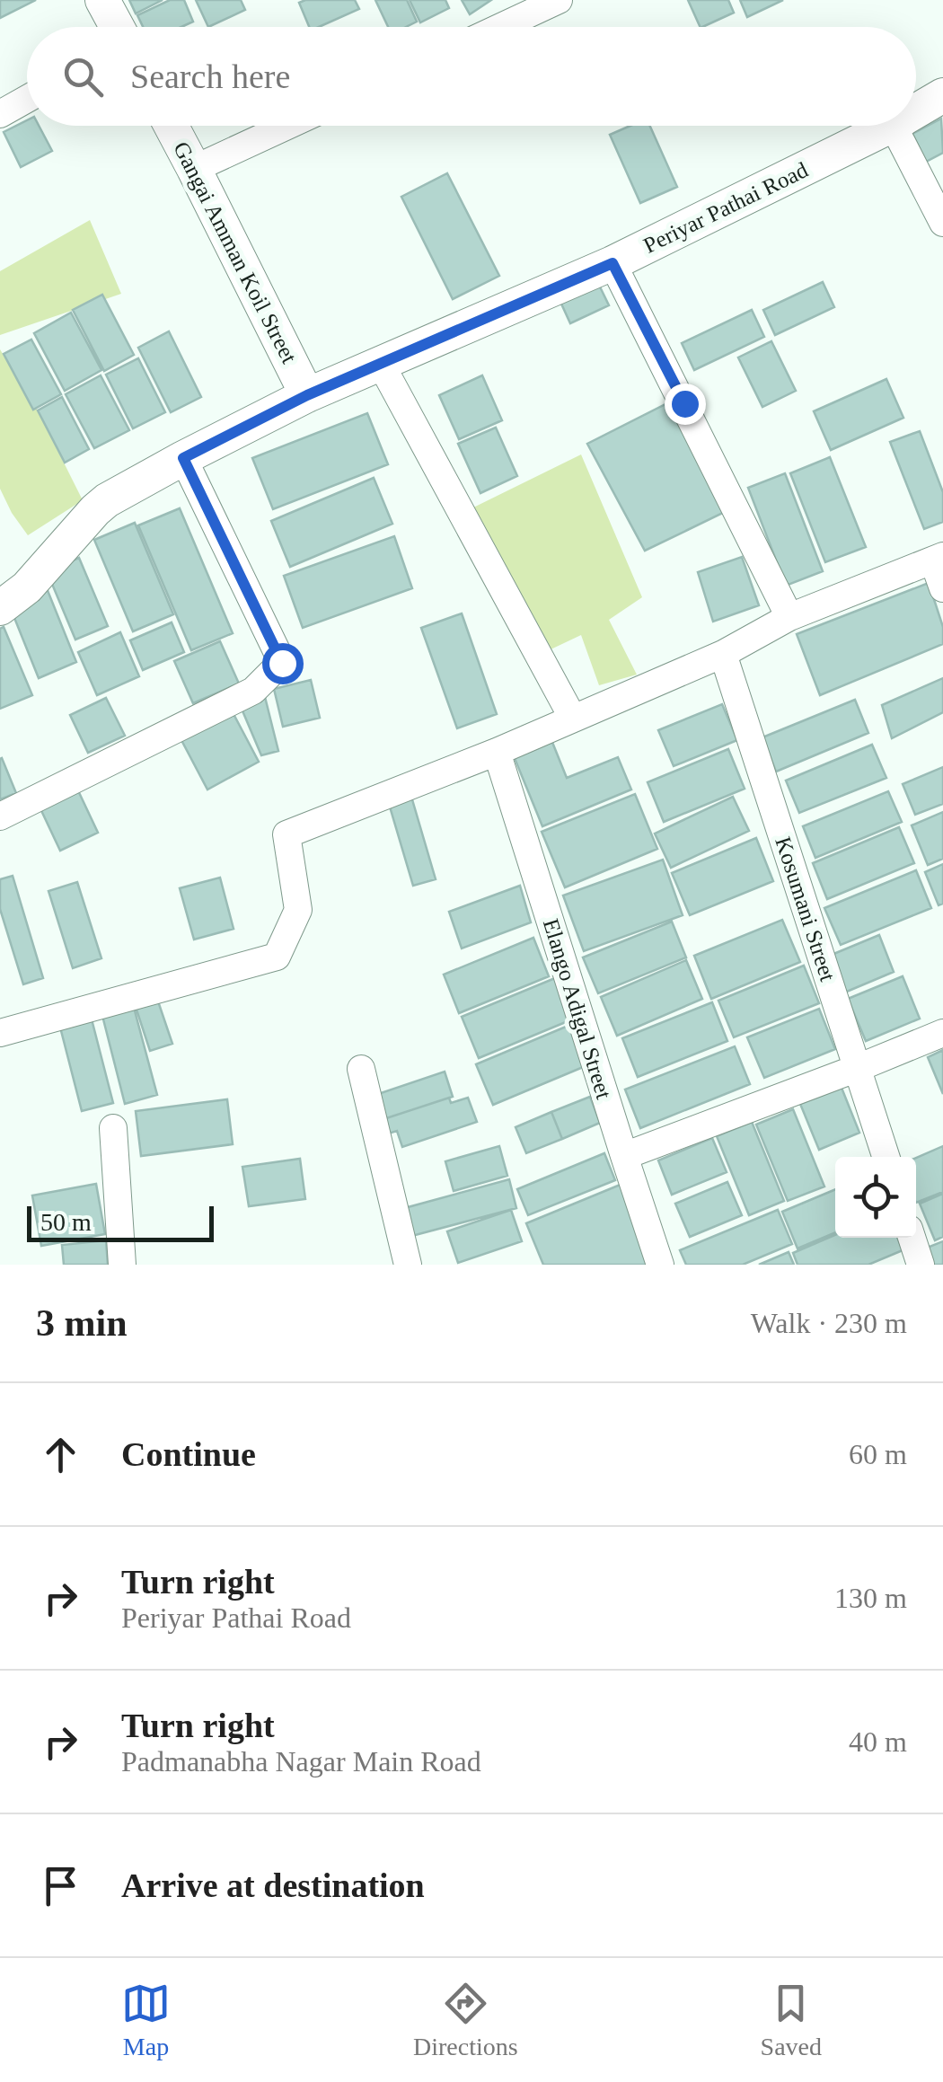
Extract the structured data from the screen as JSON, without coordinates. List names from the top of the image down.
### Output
{
  "streets": {
    "street": [
      "Periyar Pathai Road",
      "Gangai Amman Koil Street",
      "Kosumani Street",
      "Elango Adigal Street"
    ]
  },
  "crossings": [
    ["Periyar Pathai Road", "Gangai Amman Koil Street"]
  ],
  "scale_bar": "50 m",
  "page": {
    "search": "Search here",
    "scale": "50 m",
    "heading": ["3 min", "Walk · 230 m"],
    "list": [
      ["Continue", "60 m"],
      ["Turn right", "Periyar Pathai Road", "130 m"],
      ["Turn right", "Padmanabha Nagar Main Road", "40 m"],
      "Arrive at destination"
    ],
    "nav": ["Map", "Directions", "Saved"]
  }
}
